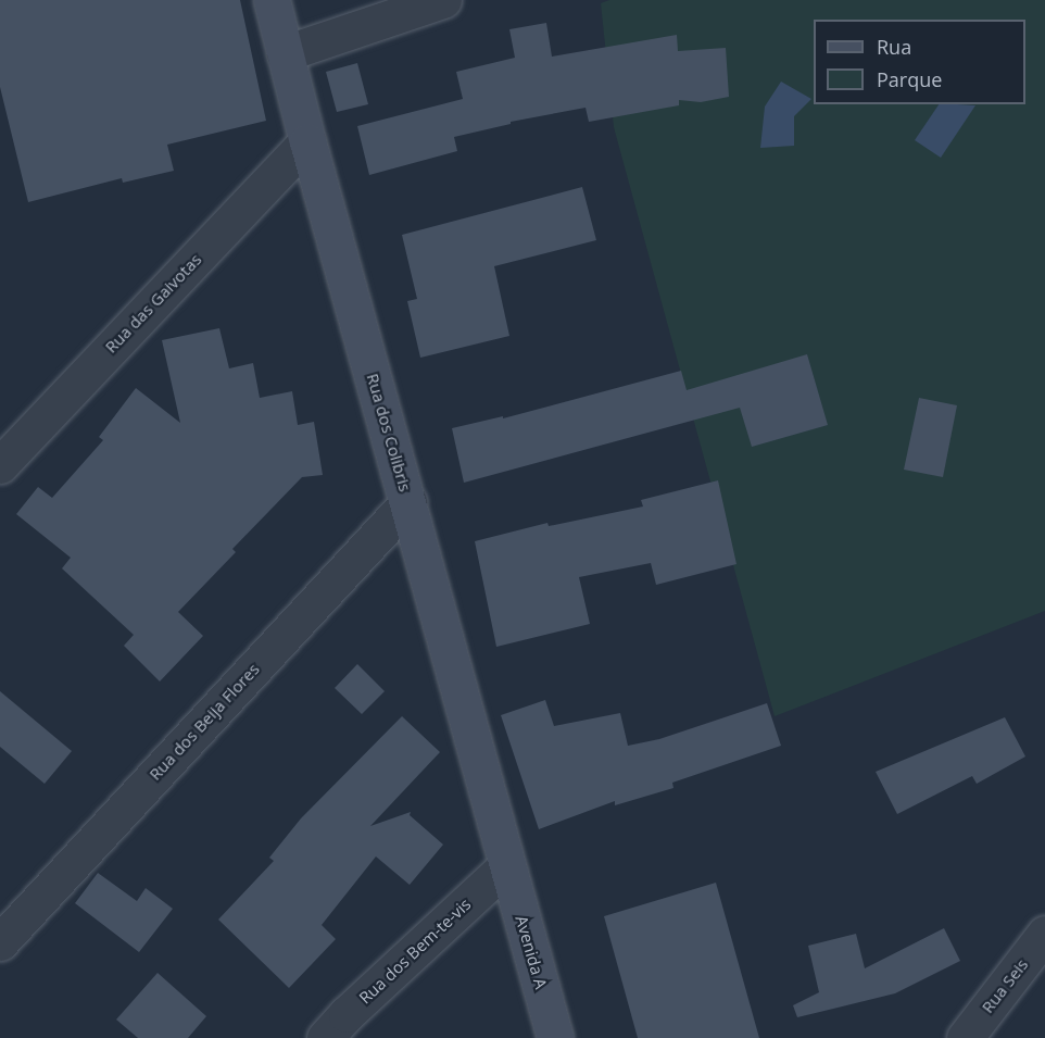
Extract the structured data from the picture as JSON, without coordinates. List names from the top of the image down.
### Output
{
  "streets": {
    "street": [
      "Rua das Gaivotas",
      "Rua dos Colibris",
      "Rua dos Beija Flores",
      "Rua dos Bem-te-vis",
      "Avenida A",
      "Rua Seis"
    ]
  },
  "crossings": [
    ["Rua das Gaivotas", "Rua dos Colibris"],
    ["Rua dos Colibris", "Rua dos Beija Flores"],
    ["Rua dos Colibris", "Rua dos Bem-te-vis"],
    ["Rua dos Colibris", "Avenida A"],
    ["Rua dos Bem-te-vis", "Avenida A"]
  ],
  "legend": ["Rua", "Parque"]
}
